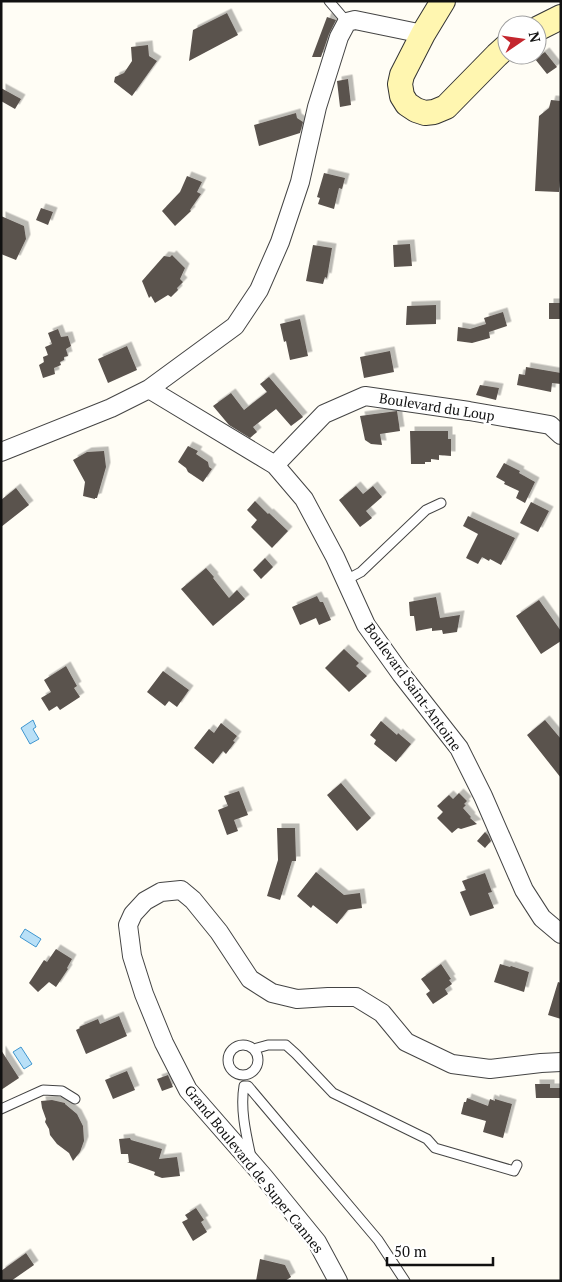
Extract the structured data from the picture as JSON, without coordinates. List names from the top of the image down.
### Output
{
  "streets": {
    "street": ["Boulevard du Loup", "Boulevard Saint-Antoine", "Grand Boulevard de Super Cannes"]
  },
  "crossings": [
    ["Boulevard du Loup", "Boulevard Saint-Antoine"]
  ],
  "scale_bar": "50 m",
  "north": "right"
}
